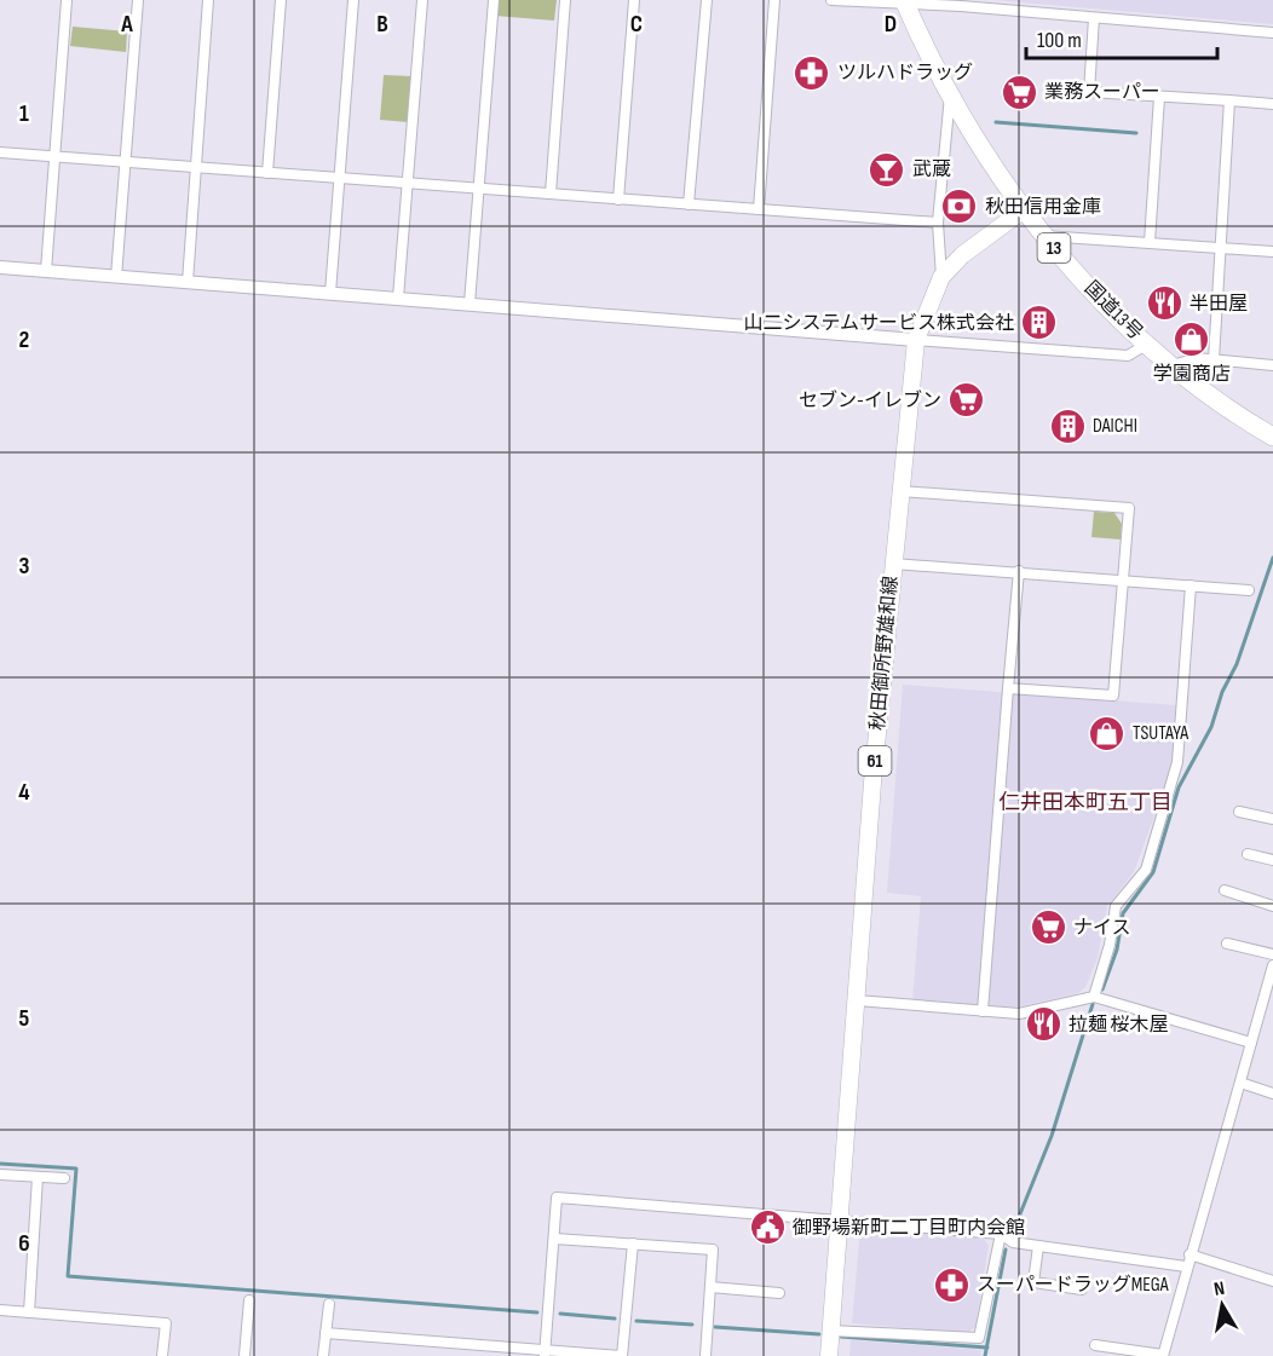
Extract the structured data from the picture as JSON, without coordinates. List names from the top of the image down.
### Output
{
  "streets": {
    "highway": ["13", "国道13号"],
    "main road": ["秋田御所野雄和線", "61"]
  },
  "crossings": [
    ["国道13号", "秋田御所野雄和線"]
  ],
  "districts": ["仁井田本町五丁目"],
  "places": {
    "pharmacy": ["ツルハドラッグ", "スーパードラッグMEGA"],
    "supermarket": ["業務スーパー", "セブン-イレブン", "ナイス"],
    "bar": ["武蔵"],
    "bank": ["秋田信用金庫"],
    "restaurant": ["半田屋", "拉麺 桜木屋"],
    "building": ["山二システムサービス株式会社", "DAICHI"],
    "shop": ["学園商店", "TSUTAYA"],
    "public building": ["御野場新町二丁目町内会館"]
  },
  "scale_bar": "100 m",
  "north": "top",
  "grid": {
    "columns": [
      "A",
      "B",
      "C",
      "D"
    ],
    "rows": [
      "1",
      "2",
      "3",
      "4",
      "5",
      "6"
    ]
  }
}
